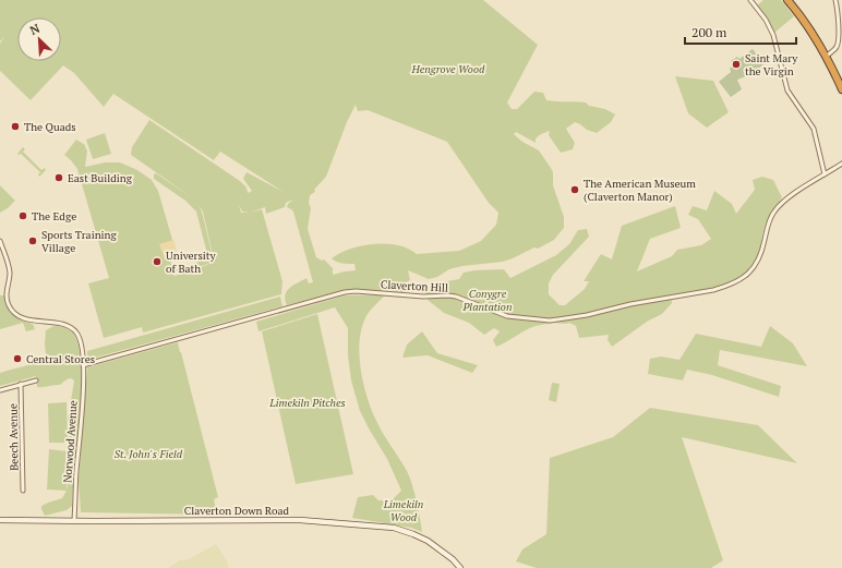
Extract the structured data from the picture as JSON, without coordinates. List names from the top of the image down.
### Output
{
  "streets": {
    "street": [
      "Claverton Hill",
      "Beech Avenue",
      "Norwood Avenue",
      "Claverton Down Road"
    ]
  },
  "crossings": [
    ["Claverton Hill", "Norwood Avenue"],
    ["Norwood Avenue", "Claverton Down Road"]
  ],
  "parks": [
    "Hengrove Wood",
    "Conygre Plantation",
    "Limekiln Pitches",
    "St. John's Field",
    "Limekiln Wood"
  ],
  "places": [
    "Saint Mary the Virgin",
    "The Quads",
    "East Building",
    "The American Museum (Claverton Manor)",
    "The Edge",
    "Sports Training Village",
    "University of Bath",
    "Central Stores"
  ],
  "scale_bar": "200 m",
  "north": "top left"
}
